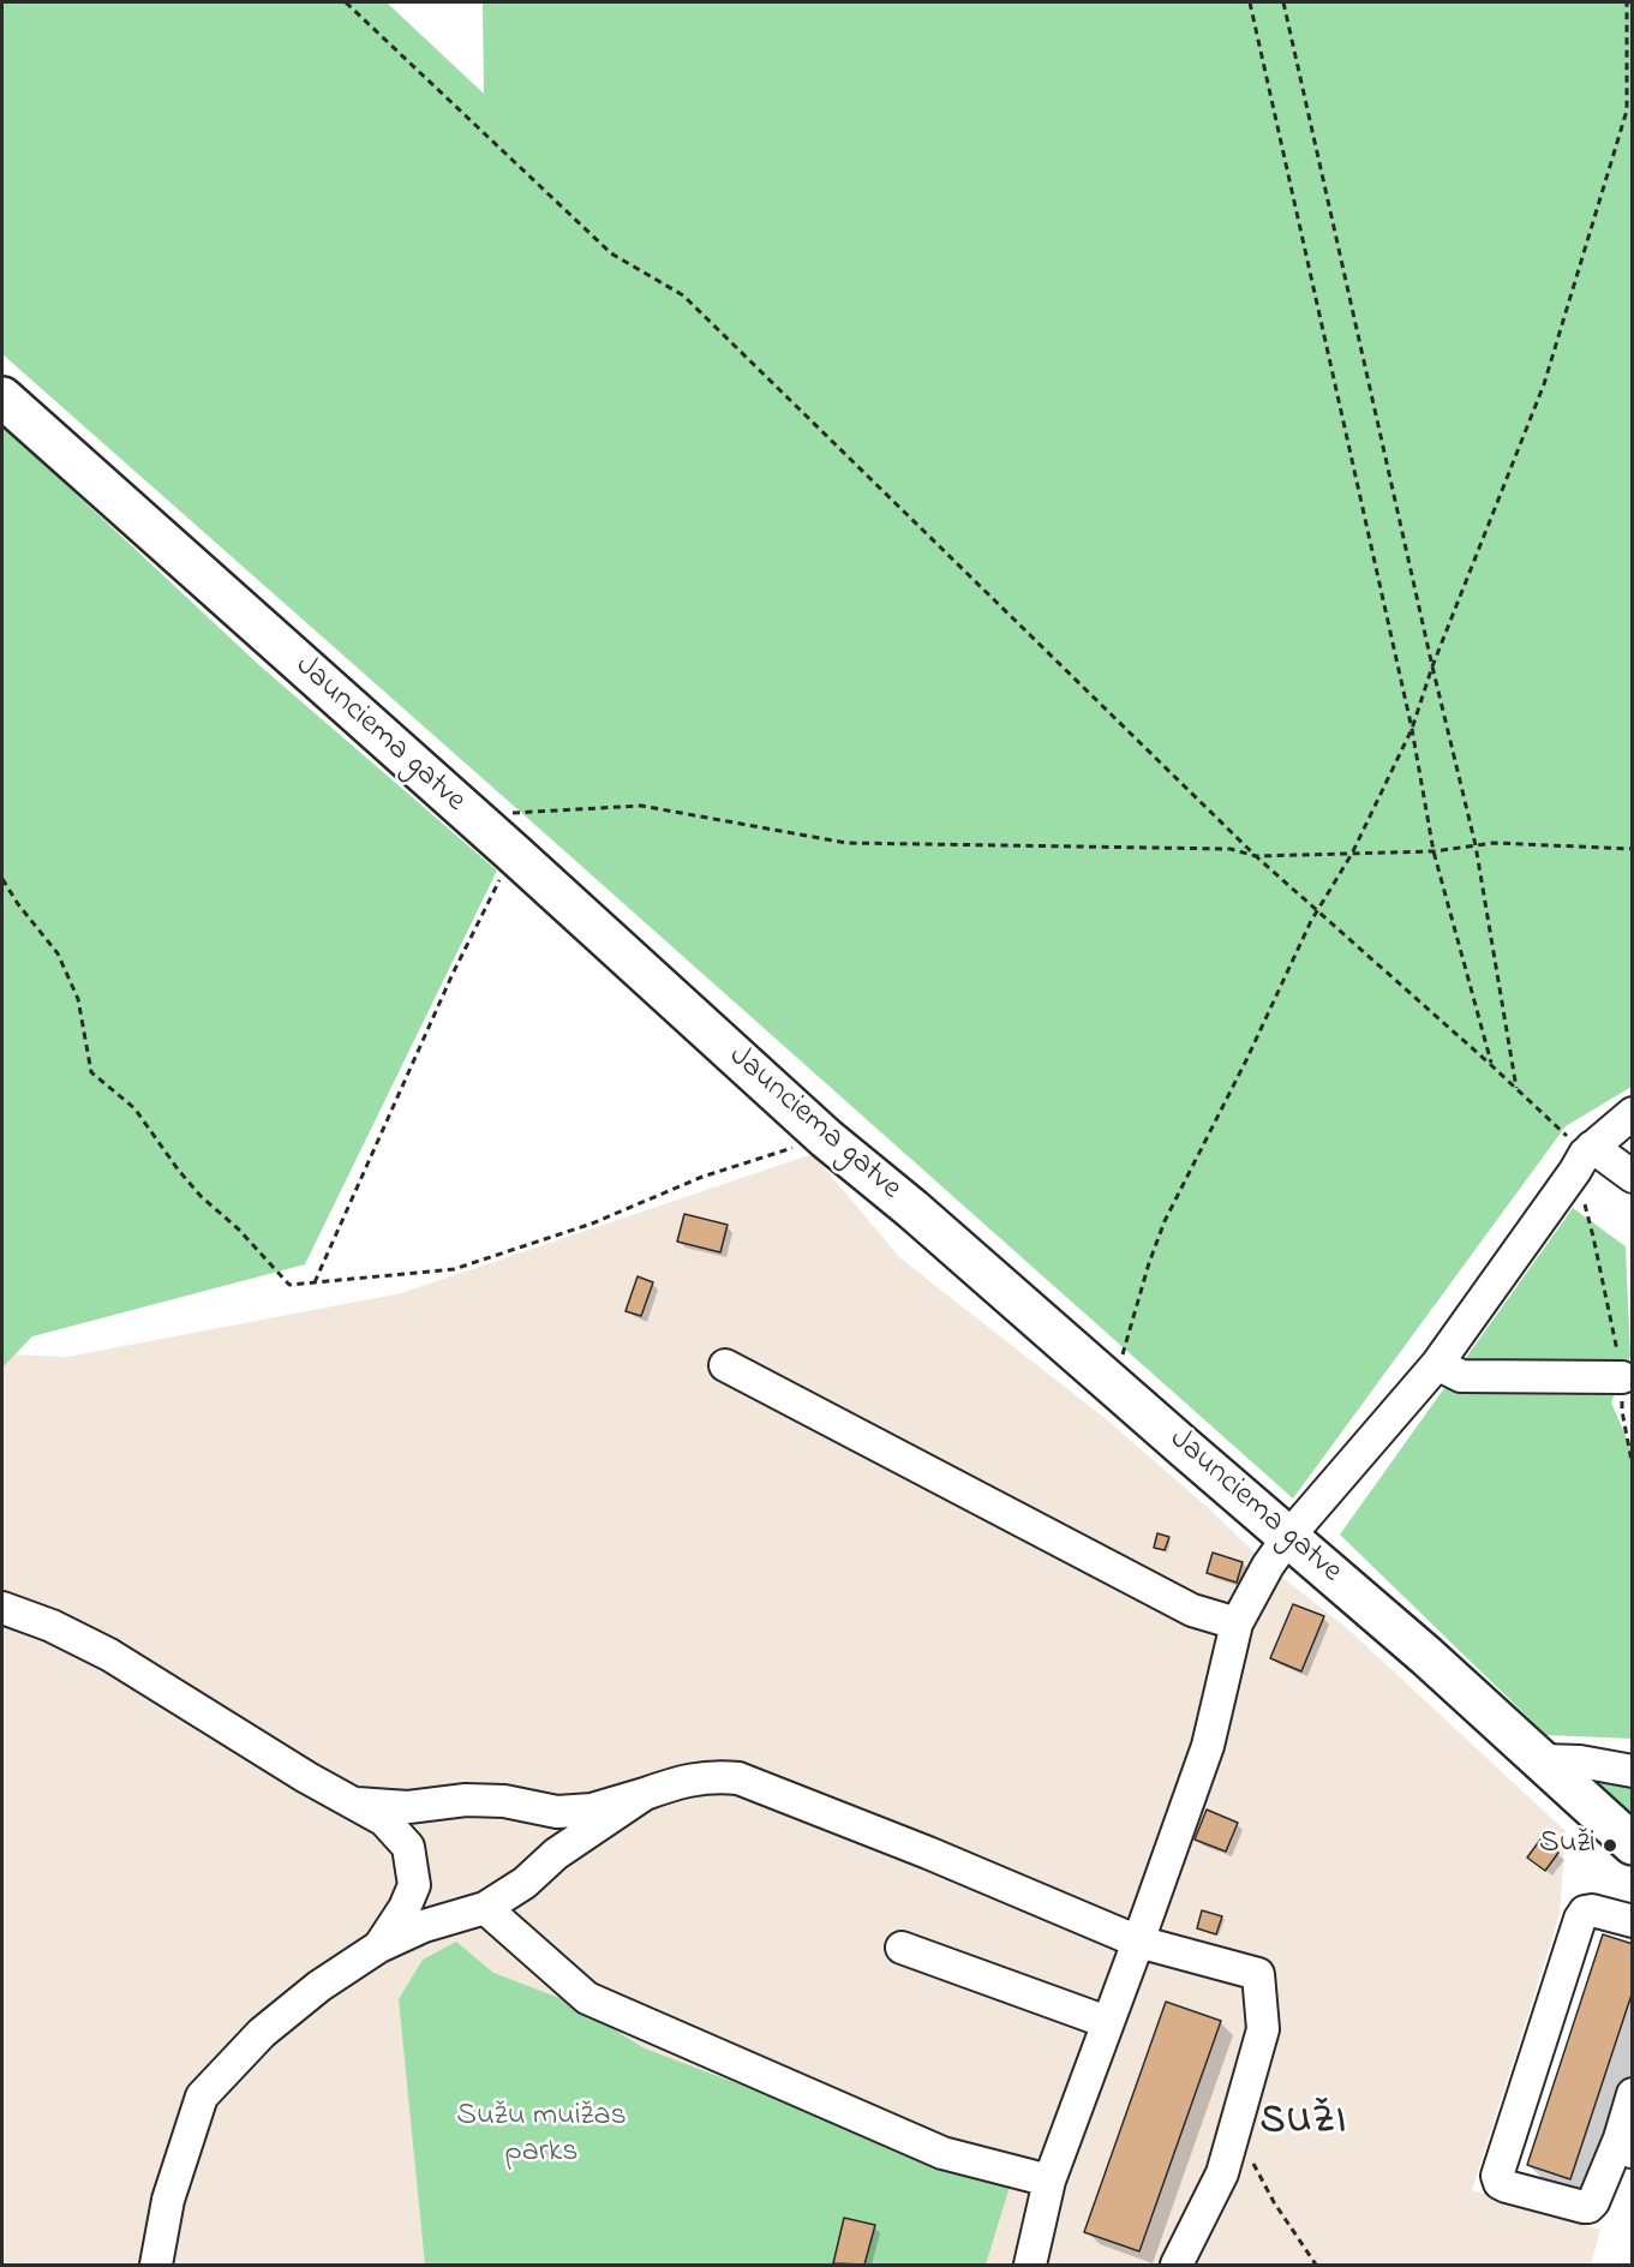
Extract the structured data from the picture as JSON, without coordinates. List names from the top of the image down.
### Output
{
  "streets": {
    "main road": ["Jaunciema gatve"]
  },
  "districts": ["SUŽI"],
  "parks": ["Sužu muižas parks"],
  "places": ["Suži"]
}
